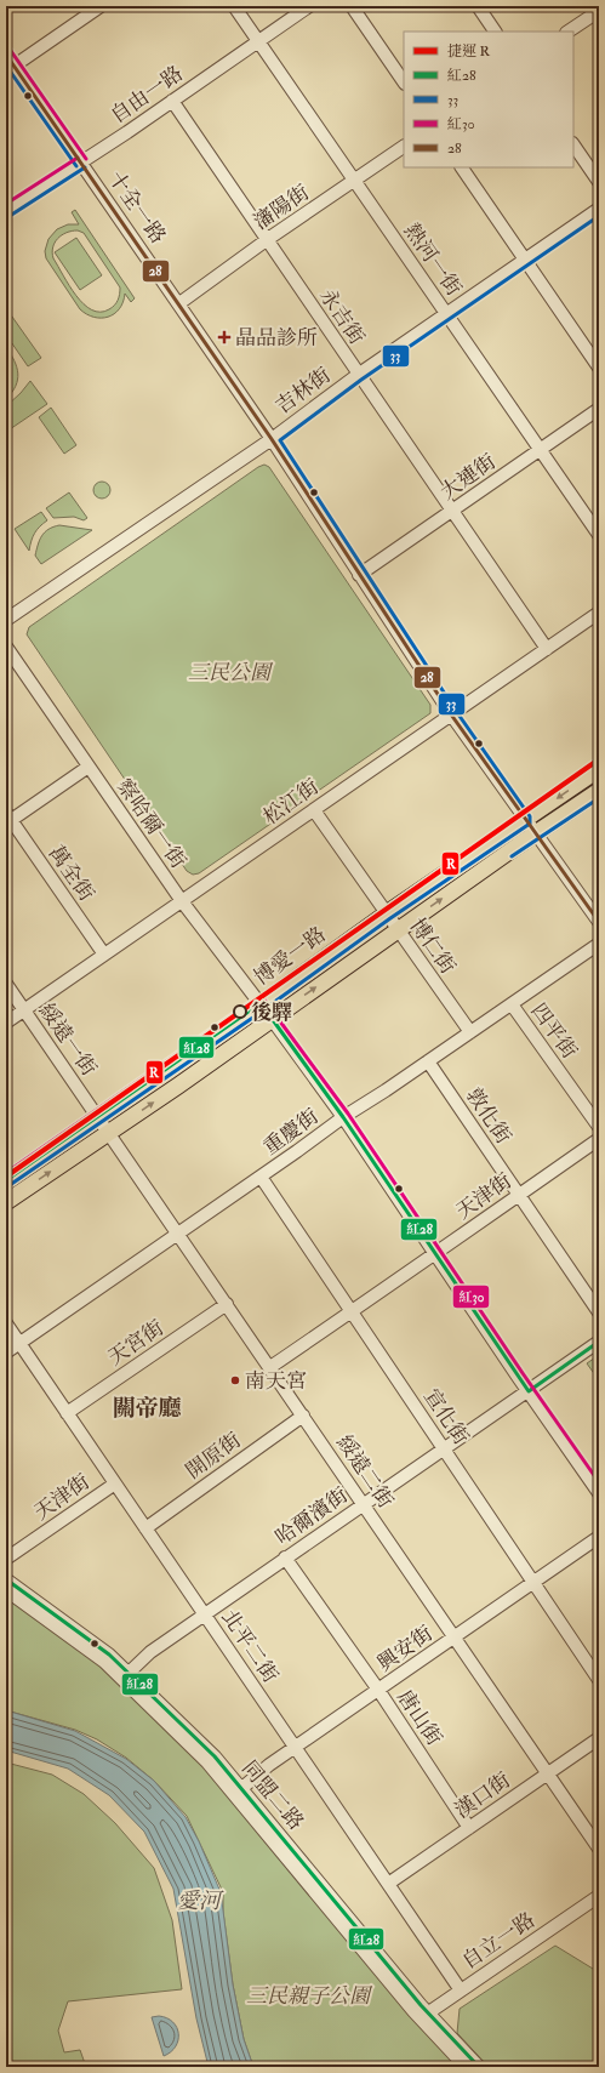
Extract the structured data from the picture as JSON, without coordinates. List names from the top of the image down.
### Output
{
  "streets": {
    "main road": ["博愛一路"],
    "street": [
      "自由一路",
      "十全一路",
      "瀋陽街",
      "熱河一街",
      "永吉街",
      "吉林街",
      "大連街",
      "松江街",
      "察哈爾一街",
      "萬全街",
      "博仁街",
      "四平街",
      "綏遠一街",
      "敦化街",
      "重慶街",
      "天津街",
      "天宮街",
      "宣化街",
      "開原街",
      "綏遠二街",
      "哈爾濱街",
      "北平二街",
      "興安街",
      "唐山街",
      "同盟二路",
      "漢口街",
      "自立一路"
    ]
  },
  "crossings": [
    ["自由一路", "十全一路"],
    ["自由一路", "熱河一街"],
    ["自由一路", "永吉街"],
    ["十全一路", "瀋陽街"],
    ["十全一路", "吉林街"],
    ["十全一路", "大連街"],
    ["十全一路", "松江街"],
    ["十全一路", "博愛一路"],
    ["瀋陽街", "熱河一街"],
    ["瀋陽街", "永吉街"],
    ["熱河一街", "吉林街"],
    ["熱河一街", "大連街"],
    ["永吉街", "吉林街"],
    ["永吉街", "大連街"],
    ["永吉街", "松江街"],
    ["松江街", "察哈爾一街"],
    ["松江街", "萬全街"],
    ["松江街", "博仁街"],
    ["松江街", "綏遠一街"],
    ["察哈爾一街", "博愛一路"],
    ["察哈爾一街", "重慶街"],
    ["察哈爾一街", "天津街"],
    ["察哈爾一街", "哈爾濱街"],
    ["博仁街", "博愛一路"],
    ["博仁街", "重慶街"],
    ["博愛一路", "綏遠一街"],
    ["博愛一路", "綏遠二街"],
    ["四平街", "重慶街"],
    ["綏遠一街", "綏遠二街"],
    ["敦化街", "重慶街"],
    ["敦化街", "天津街"],
    ["重慶街", "宣化街"],
    ["重慶街", "綏遠二街"],
    ["重慶街", "北平二街"],
    ["天津街", "宣化街"],
    ["天津街", "綏遠二街"],
    ["天津街", "北平二街"],
    ["天宮街", "綏遠二街"],
    ["天宮街", "北平二街"],
    ["宣化街", "哈爾濱街"],
    ["宣化街", "興安街"],
    ["開原街", "綏遠二街"],
    ["開原街", "北平二街"],
    ["綏遠二街", "哈爾濱街"],
    ["綏遠二街", "興安街"],
    ["綏遠二街", "漢口街"],
    ["哈爾濱街", "北平二街"],
    ["哈爾濱街", "唐山街"],
    ["哈爾濱街", "同盟二路"],
    ["北平二街", "興安街"],
    ["北平二街", "漢口街"],
    ["北平二街", "自立一路"],
    ["興安街", "唐山街"],
    ["興安街", "同盟二路"],
    ["唐山街", "漢口街"],
    ["同盟二路", "自立一路"]
  ],
  "districts": ["關帝廳"],
  "water": ["愛河"],
  "parks": ["三民公園", "三民親子公園"],
  "places": {
    "health": ["晶品診所"],
    "other": ["後驛", "南天宮"]
  },
  "lines": [
    "transit line 紅30",
    "transit line 28",
    "transit line 33",
    "metro line R",
    "transit line 紅28"
  ],
  "legend": [
    "捷運 R",
    "紅28",
    "33",
    "紅30",
    "28"
  ]
}
